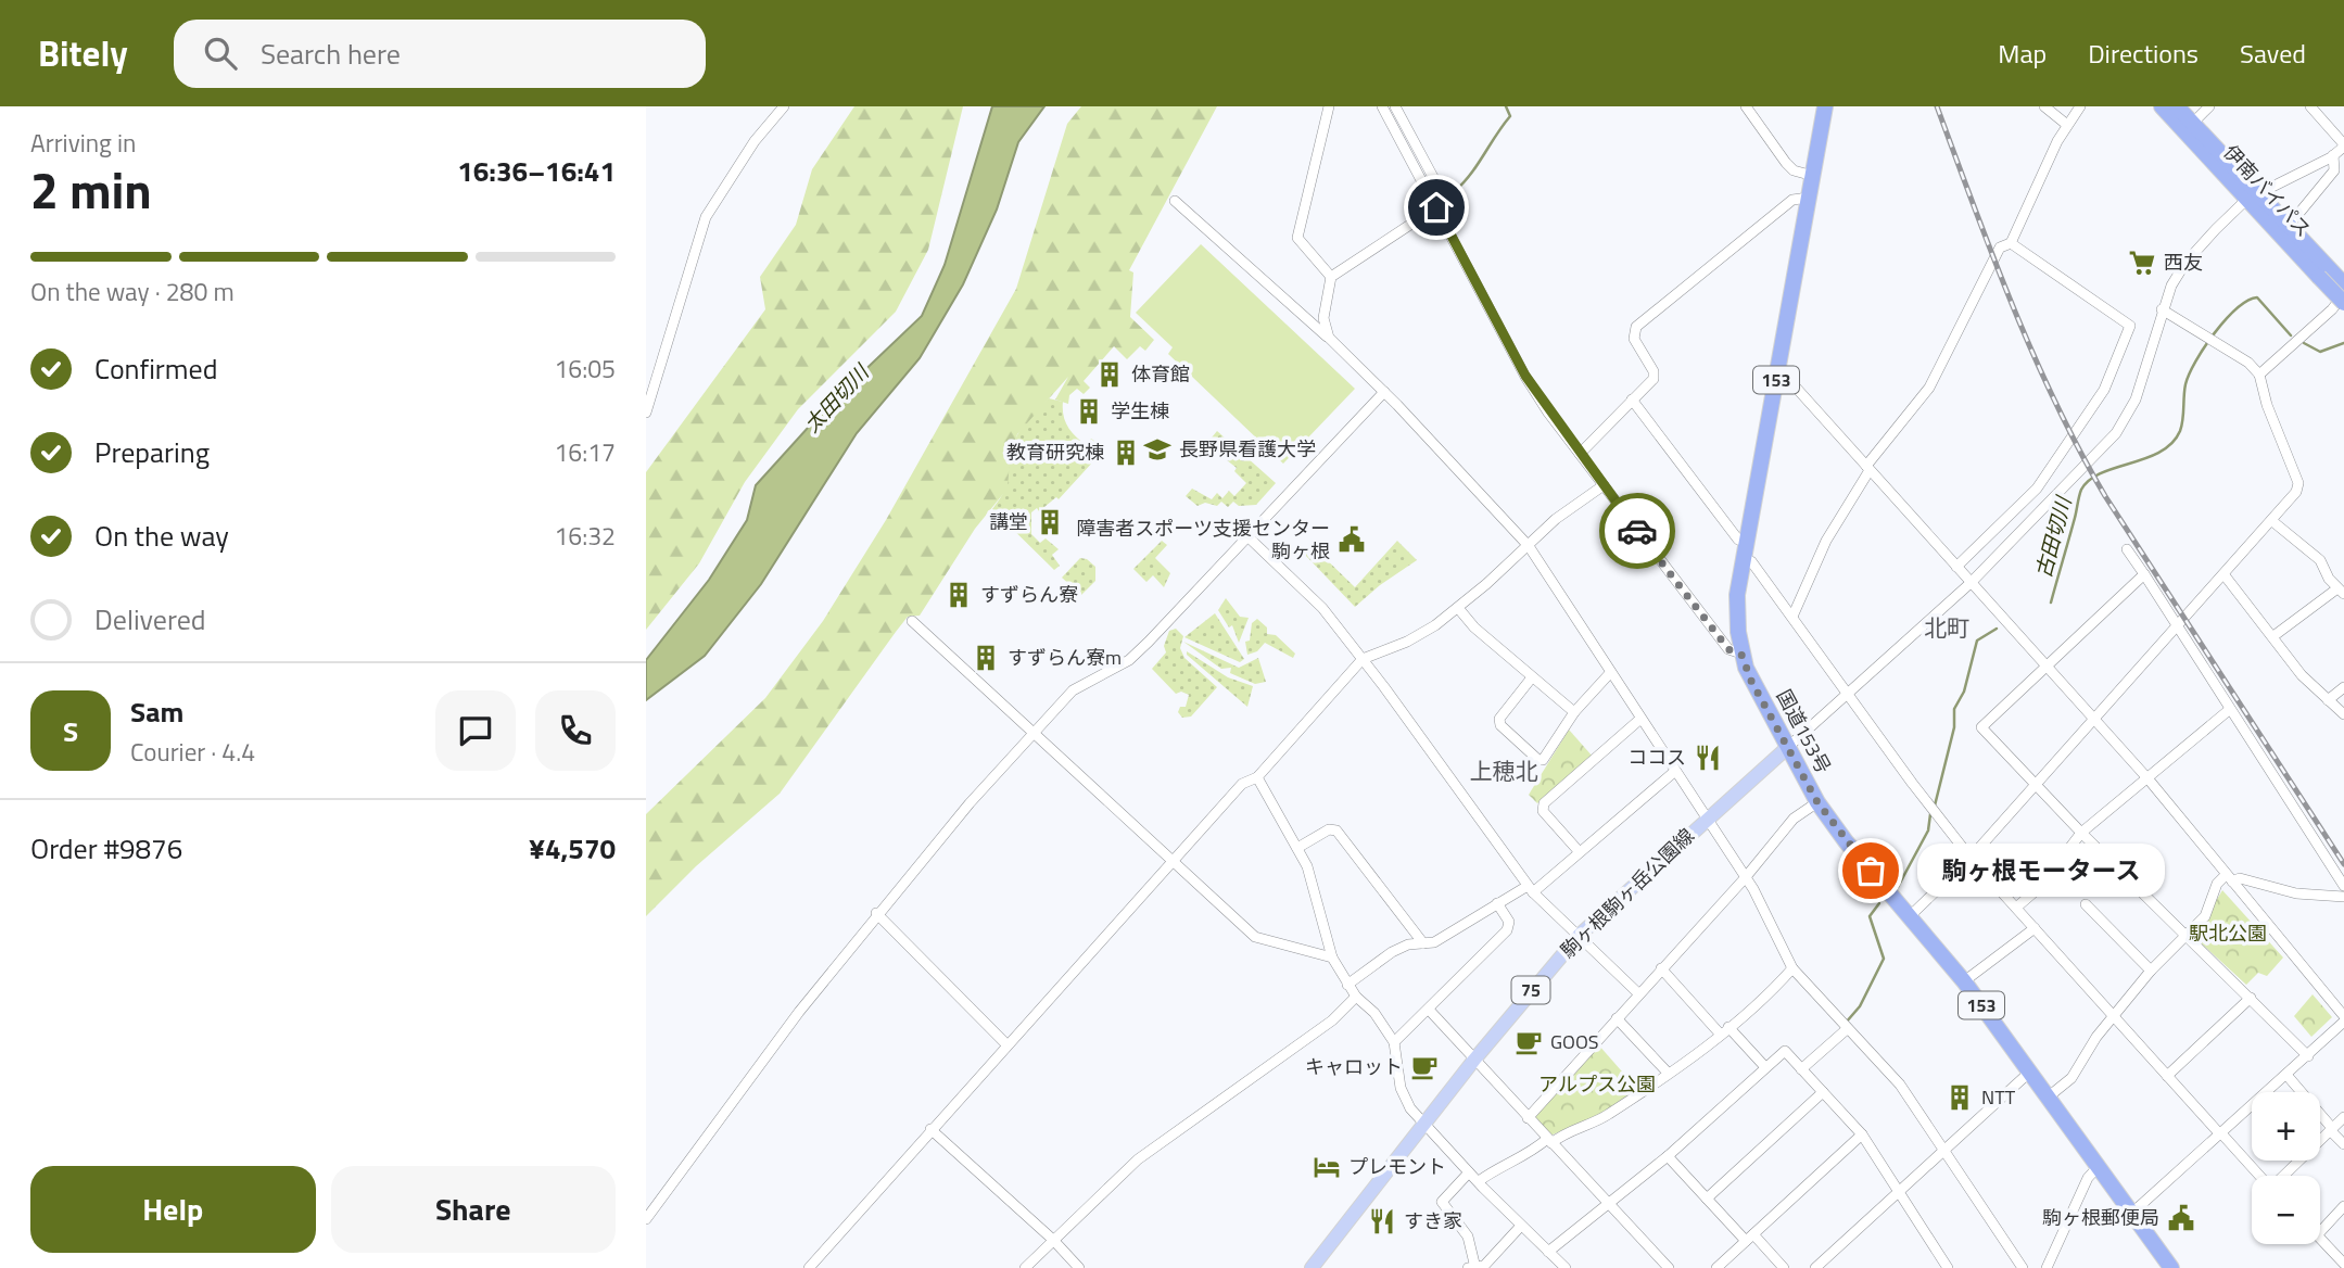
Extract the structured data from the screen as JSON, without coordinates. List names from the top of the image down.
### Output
{
  "streets": {
    "highway": ["伊南バイパス", "153", "国道153号"],
    "main road": ["駒ヶ根駒ヶ岳公園線", "75"]
  },
  "crossings": [
    ["国道153号", "駒ヶ根駒ヶ岳公園線"]
  ],
  "districts": ["北町", "上穂北"],
  "water": ["太田切川", "古田切川"],
  "parks": ["駅北公園", "アルプス公園"],
  "places": {
    "supermarket": ["西友"],
    "building": [
      "体育館",
      "学生棟",
      "教育研究棟",
      "講堂",
      "すずらん寮",
      "すずらん寮m",
      "NTT"
    ],
    "school or university": ["長野県看護大学"],
    "public building": ["障害者スポーツ支援センター 駒ヶ根", "駒ヶ根郵便局"],
    "restaurant": ["ココス", "すき家"],
    "other": ["駒ヶ根モータース"],
    "cafe": ["GOOS", "キャロット"],
    "hotel": ["プレモント"]
  },
  "page": {
    "header": "Bitely",
    "search": "Search here",
    "nav": ["Map", "Directions", "Saved"],
    "heading": ["2 min", "Arriving in", "16:36–16:41"],
    "panel": [
      "Sam",
      "Courier · 4.4",
      "Order #9876",
      "¥4,570"
    ],
    "bar": "On the way · 280 m",
    "list": [
      ["Confirmed", "16:05"],
      ["Preparing", "16:17"],
      ["On the way", "16:32"],
      "Delivered"
    ],
    "round": "S",
    "bubble": "駒ヶ根モータース",
    "map_buttons": ["+", "−"],
    "buttons": ["Help", "Share"]
  }
}
